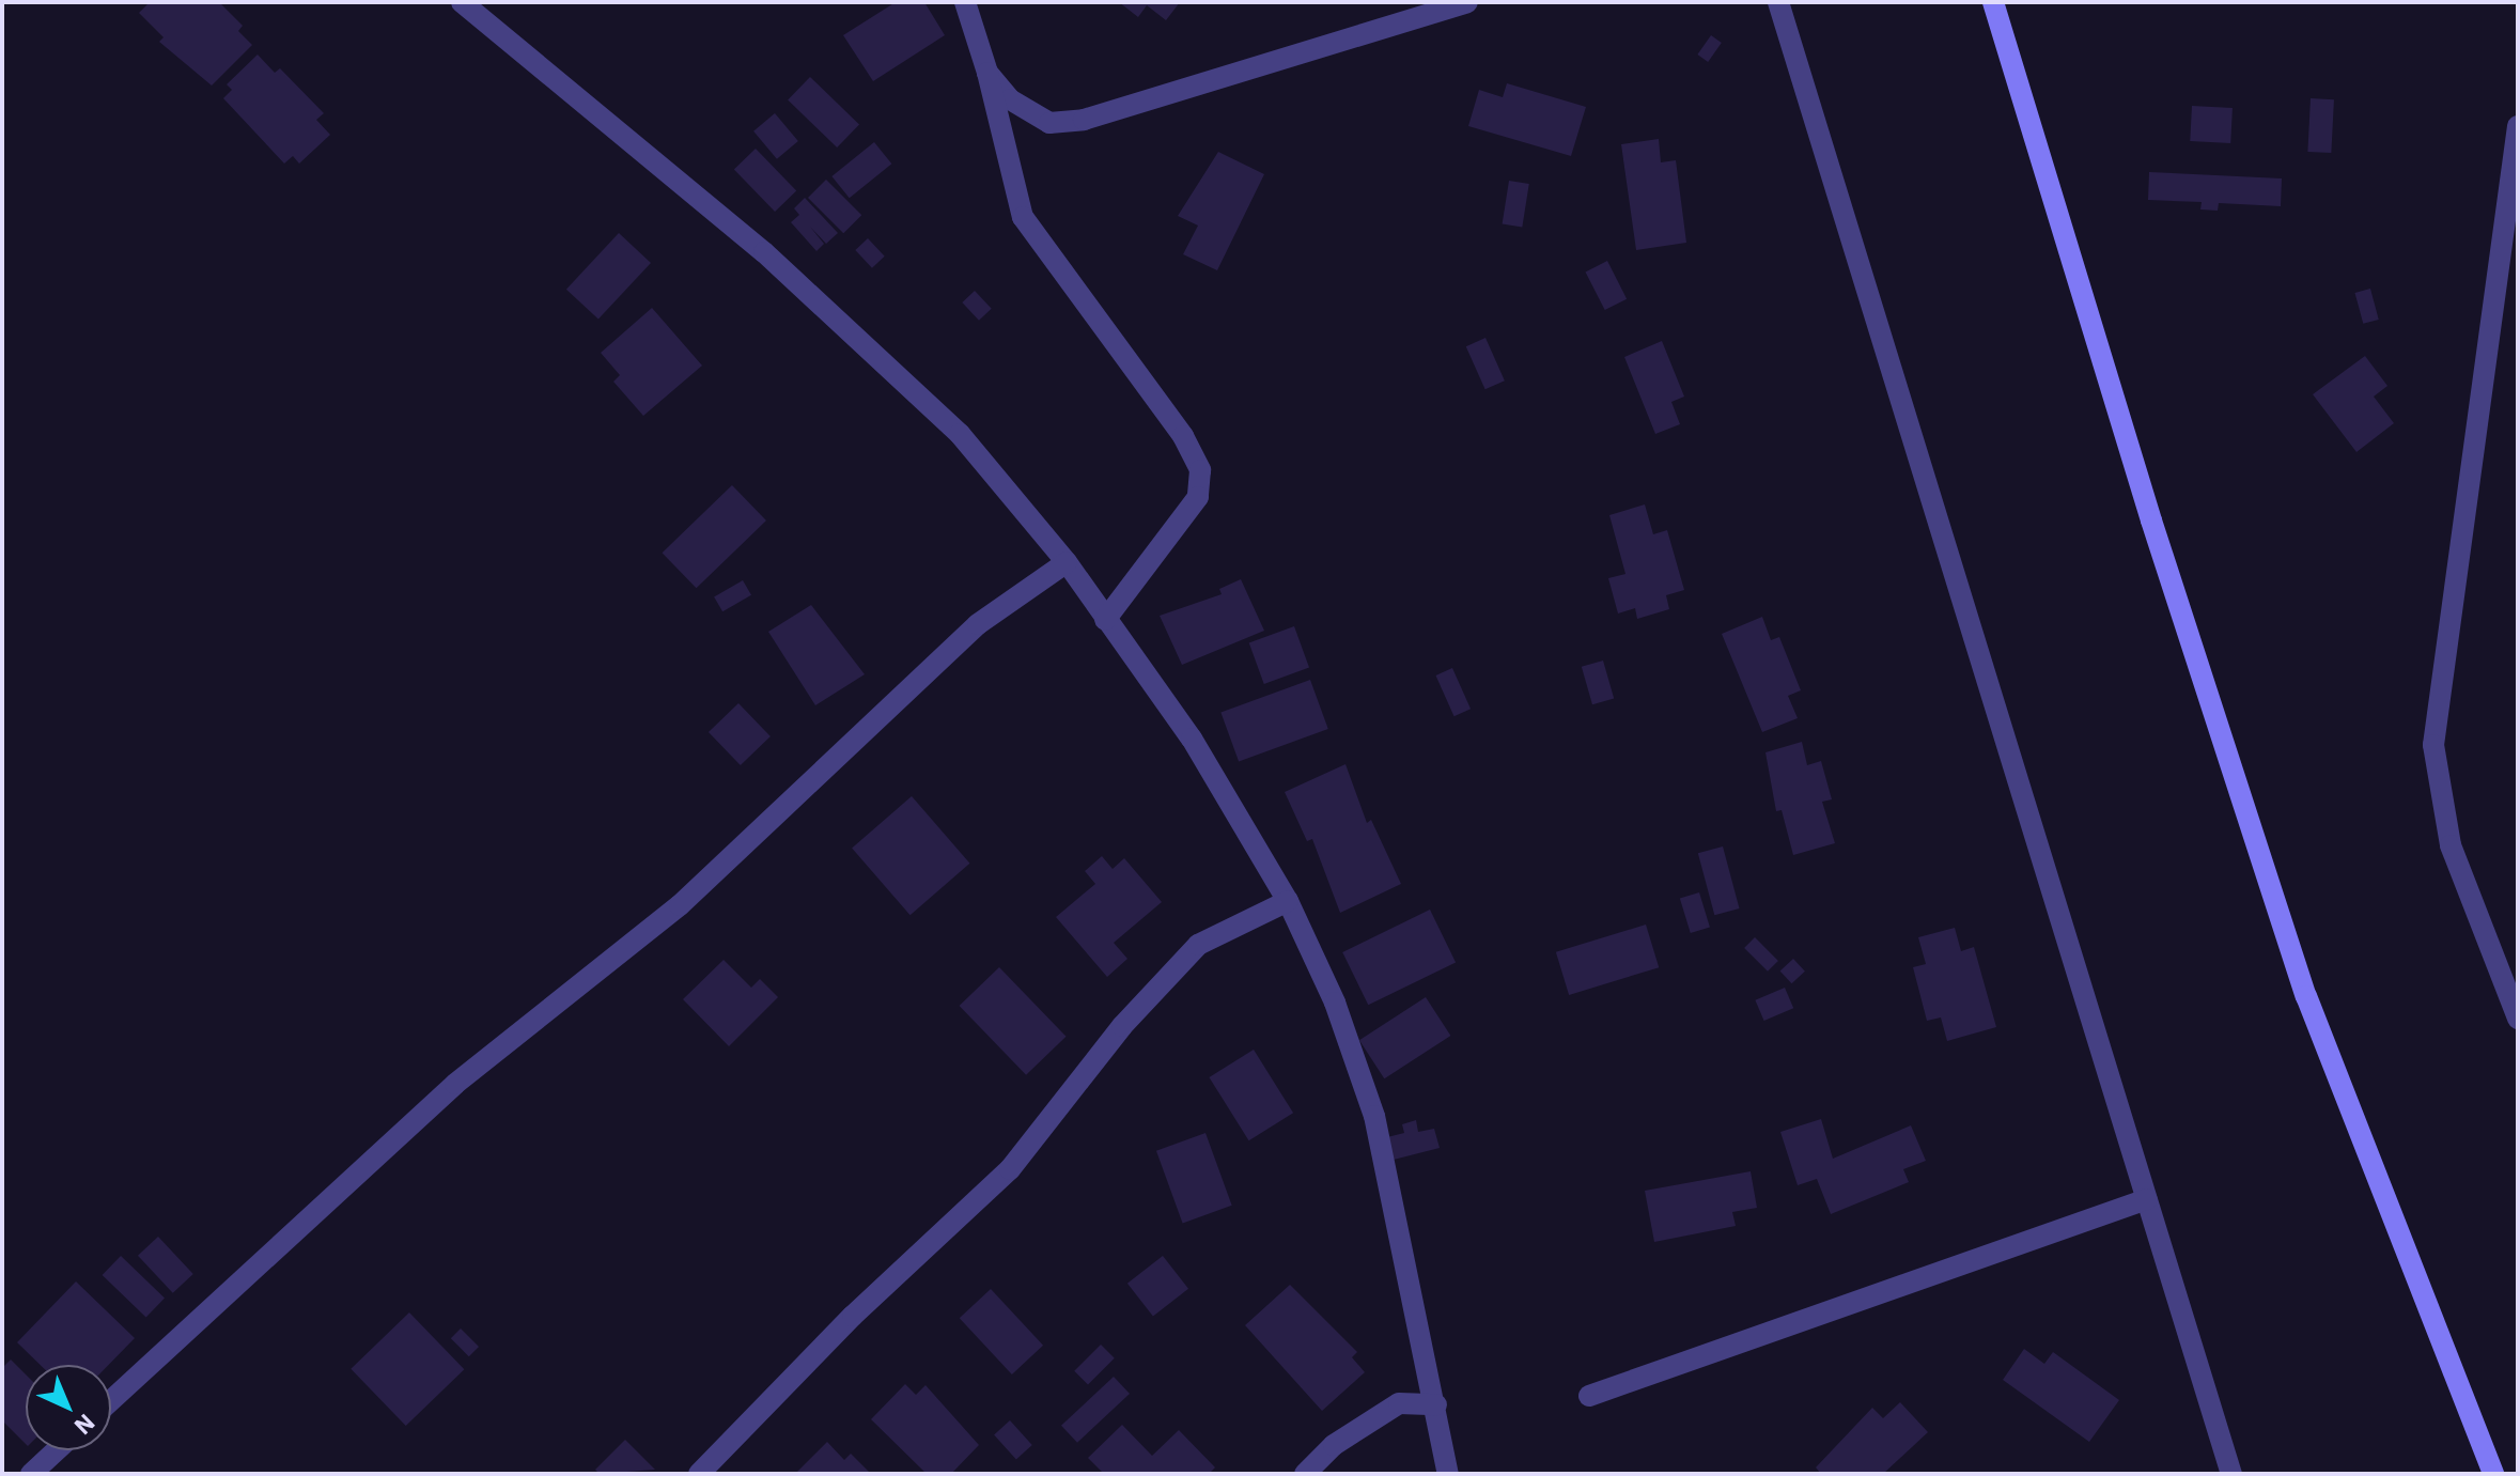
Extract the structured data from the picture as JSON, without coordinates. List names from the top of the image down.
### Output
{
  "north": "bottom right"
}
